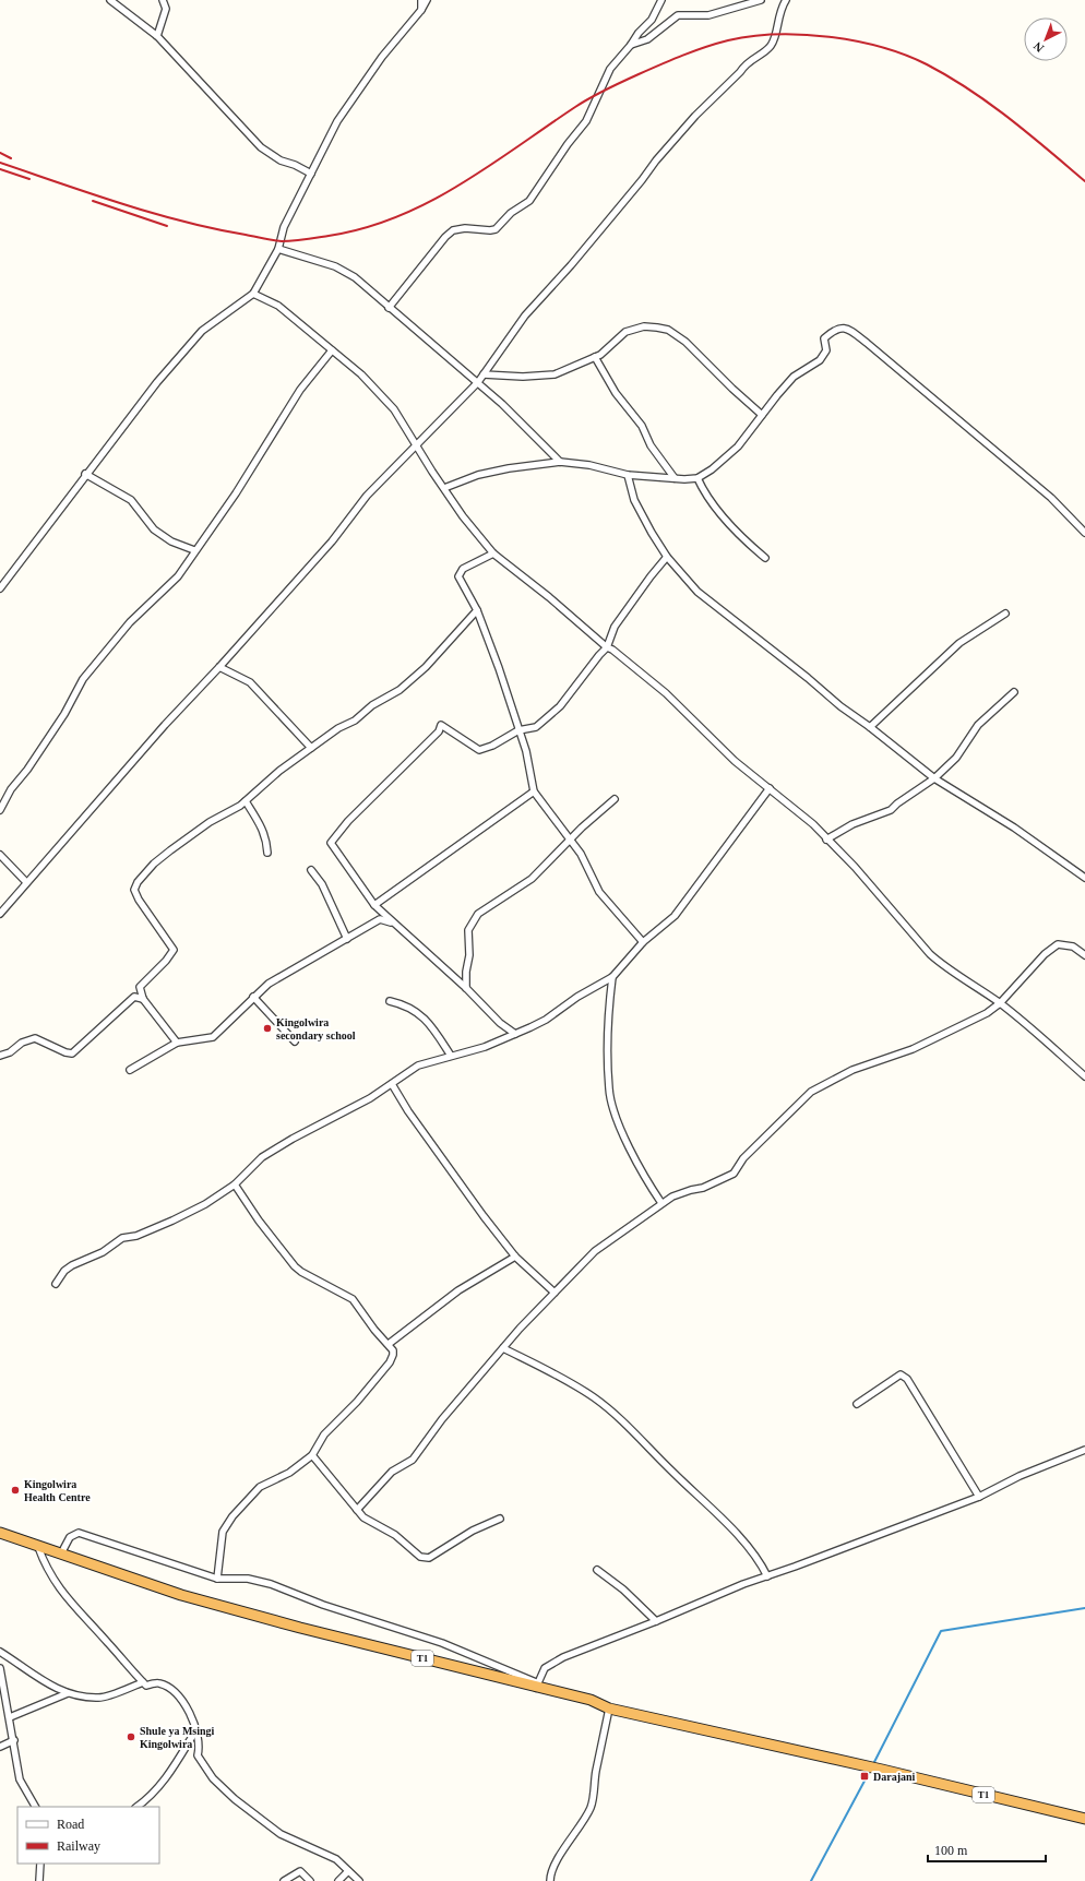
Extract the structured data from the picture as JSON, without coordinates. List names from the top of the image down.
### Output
{
  "streets": {
    "highway": ["T1"]
  },
  "places": {
    "other": ["Kingolwira secondary school", "Kingolwira Health Centre", "Shule ya Msingi Kingolwira"],
    "transit": ["Darajani"]
  },
  "legend": ["Road", "Railway"],
  "scale_bar": "100 m",
  "north": "bottom left"
}
